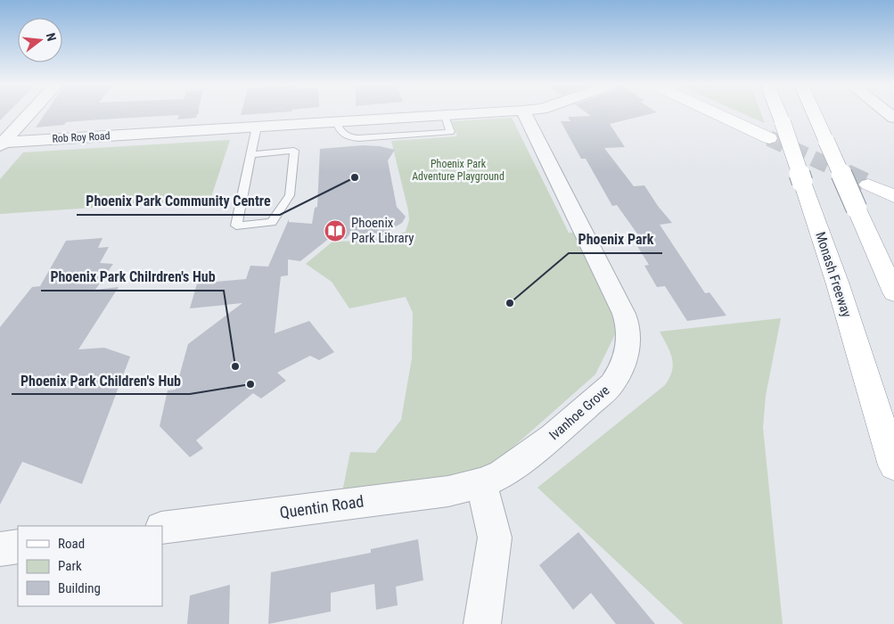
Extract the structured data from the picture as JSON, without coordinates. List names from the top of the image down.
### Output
{
  "streets": {
    "main road": ["Monash Freeway"],
    "street": ["Rob Roy Road", "Ivanhoe Grove", "Quentin Road"]
  },
  "crossings": [
    ["Ivanhoe Grove", "Quentin Road"]
  ],
  "parks": ["Phoenix Park Adventure Playground"],
  "places": {
    "other": [
      "Phoenix Park Community Centre",
      "Phoenix Park",
      "Phoenix Park Chilrdren's Hub",
      "Phoenix Park Children's Hub"
    ],
    "library": ["Phoenix Park Library"]
  },
  "legend": ["Road", "Park", "Building"],
  "north": "right"
}
